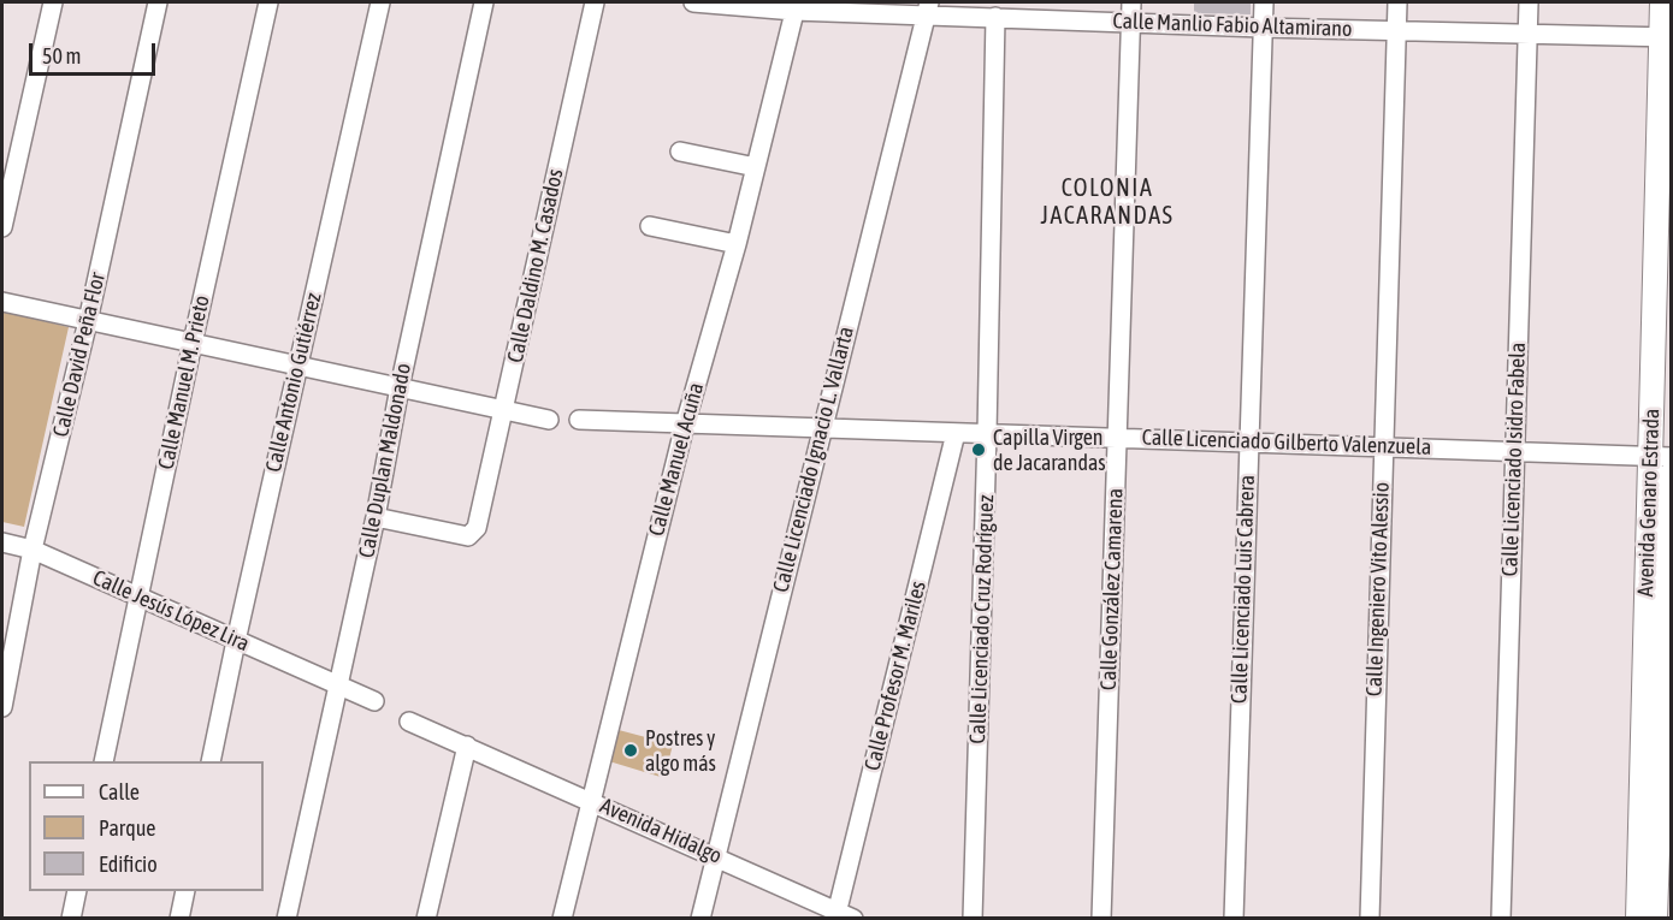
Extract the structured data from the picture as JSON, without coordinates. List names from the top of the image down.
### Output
{
  "streets": {
    "street": [
      "Calle Manlio Fabio Altamirano",
      "Calle Daldino M. Casados",
      "Calle David Peña Flor",
      "Calle Manuel M. Prieto",
      "Calle Antonio Gutiérrez",
      "Calle Licenciado Gilberto Valenzuela",
      "Calle Manuel Acuña",
      "Calle Licenciado Ignacio L. Vallarta",
      "Calle Licenciado Isidro Fabela",
      "Calle Duplan Maldonado",
      "Avenida Genaro Estrada",
      "Calle González Camarena",
      "Calle Licenciado Luis Cabrera",
      "Calle Ingeniero Vito Alessio",
      "Calle Jesús López Lira",
      "Calle Licenciado Cruz Rodríguez",
      "Calle Profesor M. Mariles",
      "Avenida Hidalgo"
    ]
  },
  "crossings": [
    ["Calle Manlio Fabio Altamirano", "Calle Manuel Acuña"],
    ["Calle Manlio Fabio Altamirano", "Calle Licenciado Ignacio L. Vallarta"],
    ["Calle Manlio Fabio Altamirano", "Calle Licenciado Isidro Fabela"],
    ["Calle Manlio Fabio Altamirano", "Avenida Genaro Estrada"],
    ["Calle Manlio Fabio Altamirano", "Calle González Camarena"],
    ["Calle Manlio Fabio Altamirano", "Calle Licenciado Luis Cabrera"],
    ["Calle Manlio Fabio Altamirano", "Calle Ingeniero Vito Alessio"],
    ["Calle Manlio Fabio Altamirano", "Calle Licenciado Cruz Rodríguez"],
    ["Calle Daldino M. Casados", "Calle Duplan Maldonado"],
    ["Calle David Peña Flor", "Calle Jesús López Lira"],
    ["Calle Manuel M. Prieto", "Calle Jesús López Lira"],
    ["Calle Antonio Gutiérrez", "Calle Jesús López Lira"],
    ["Calle Licenciado Gilberto Valenzuela", "Calle Manuel Acuña"],
    ["Calle Licenciado Gilberto Valenzuela", "Calle Licenciado Ignacio L. Vallarta"],
    ["Calle Licenciado Gilberto Valenzuela", "Calle Licenciado Isidro Fabela"],
    ["Calle Licenciado Gilberto Valenzuela", "Avenida Genaro Estrada"],
    ["Calle Licenciado Gilberto Valenzuela", "Calle González Camarena"],
    ["Calle Licenciado Gilberto Valenzuela", "Calle Licenciado Luis Cabrera"],
    ["Calle Licenciado Gilberto Valenzuela", "Calle Ingeniero Vito Alessio"],
    ["Calle Licenciado Gilberto Valenzuela", "Calle Licenciado Cruz Rodríguez"],
    ["Calle Licenciado Gilberto Valenzuela", "Calle Profesor M. Mariles"],
    ["Calle Manuel Acuña", "Avenida Hidalgo"],
    ["Calle Licenciado Ignacio L. Vallarta", "Avenida Hidalgo"],
    ["Calle Duplan Maldonado", "Calle Jesús López Lira"],
    ["Calle Profesor M. Mariles", "Avenida Hidalgo"]
  ],
  "districts": ["COLONIA JACARANDAS"],
  "places": ["Capilla Virgen de Jacarandas", "Postres y algo más"],
  "legend": ["Calle", "Parque", "Edificio"],
  "scale_bar": "50 m"
}
